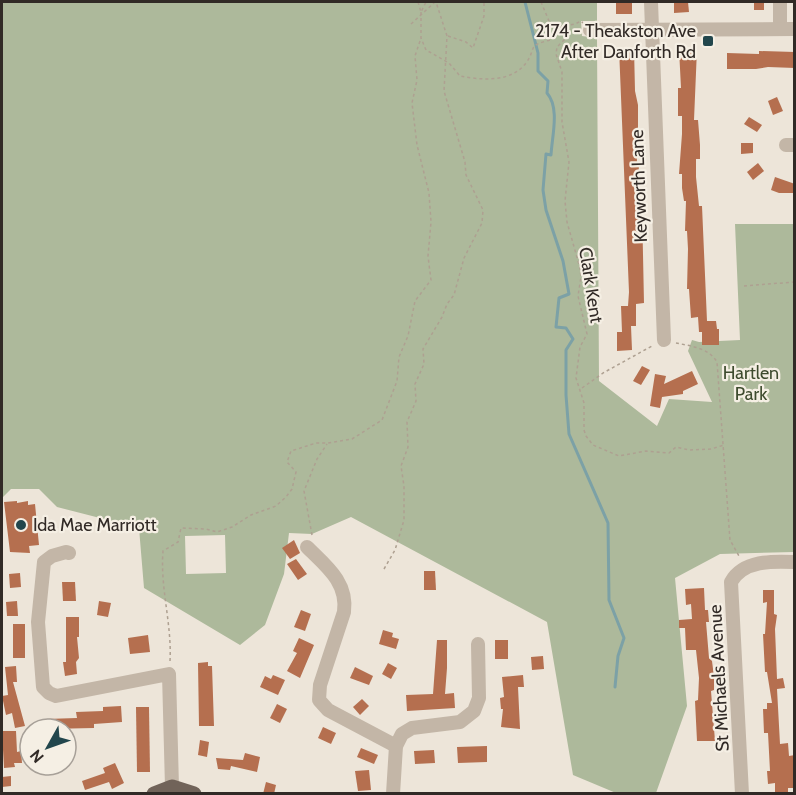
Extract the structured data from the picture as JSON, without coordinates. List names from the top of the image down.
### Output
{
  "streets": {
    "street": ["Keyworth Lane", "St Michaels Avenue"],
    "path": ["Clark Kent"]
  },
  "parks": ["Hartlen Park"],
  "places": {
    "transit": ["2174 - Theakston Ave After Danforth Rd"],
    "other": ["Ida Mae Marriott"]
  },
  "north": "bottom left"
}
